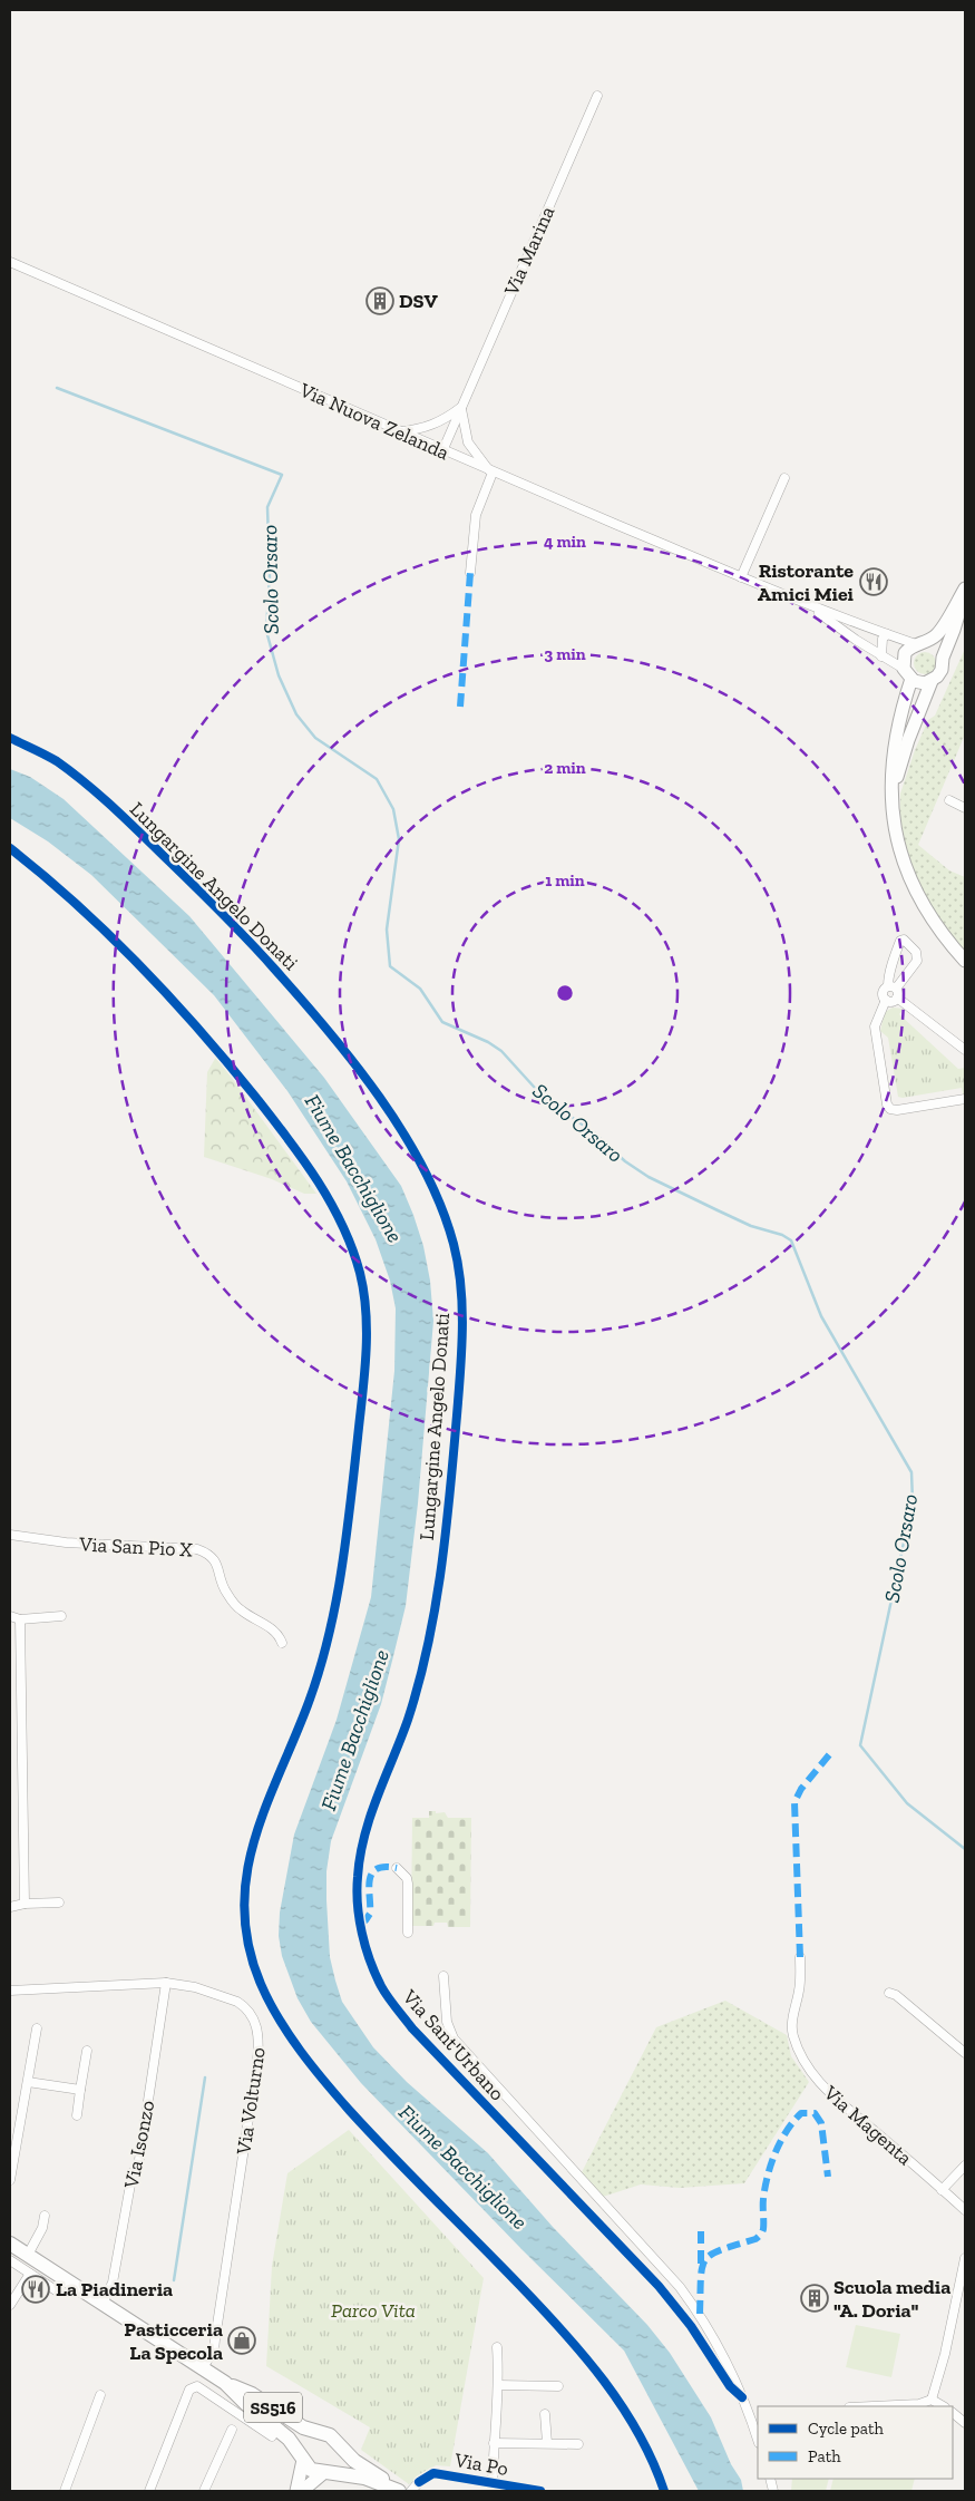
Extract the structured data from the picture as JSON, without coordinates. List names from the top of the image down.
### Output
{
  "streets": {
    "main road": ["SS516"],
    "street": [
      "Via Marina",
      "Via Nuova Zelanda",
      "Lungargine Angelo Donati",
      "Via San Pio X",
      "Via Sant'Urbano",
      "Via Volturno",
      "Via Magenta",
      "Via Isonzo",
      "Via Po"
    ]
  },
  "crossings": [
    ["Via Marina", "Via Nuova Zelanda"],
    ["Lungargine Angelo Donati", "Via Sant'Urbano"],
    ["Via Volturno", "Via Isonzo"],
    ["Via Volturno", "SS516"],
    ["Via Isonzo", "SS516"]
  ],
  "water": ["Scolo Orsaro", "Fiume Bacchiglione"],
  "parks": ["Parco Vita"],
  "places": {
    "building": ["DSV", "Scuola media \"A. Doria\""],
    "restaurant": ["Ristorante Amici Miei", "La Piadineria"],
    "shop": ["Pasticceria La Specola"]
  },
  "legend": ["Cycle path", "Path"],
  "rings": [
    "4 min",
    "3 min",
    "2 min",
    "1 min"
  ]
}
